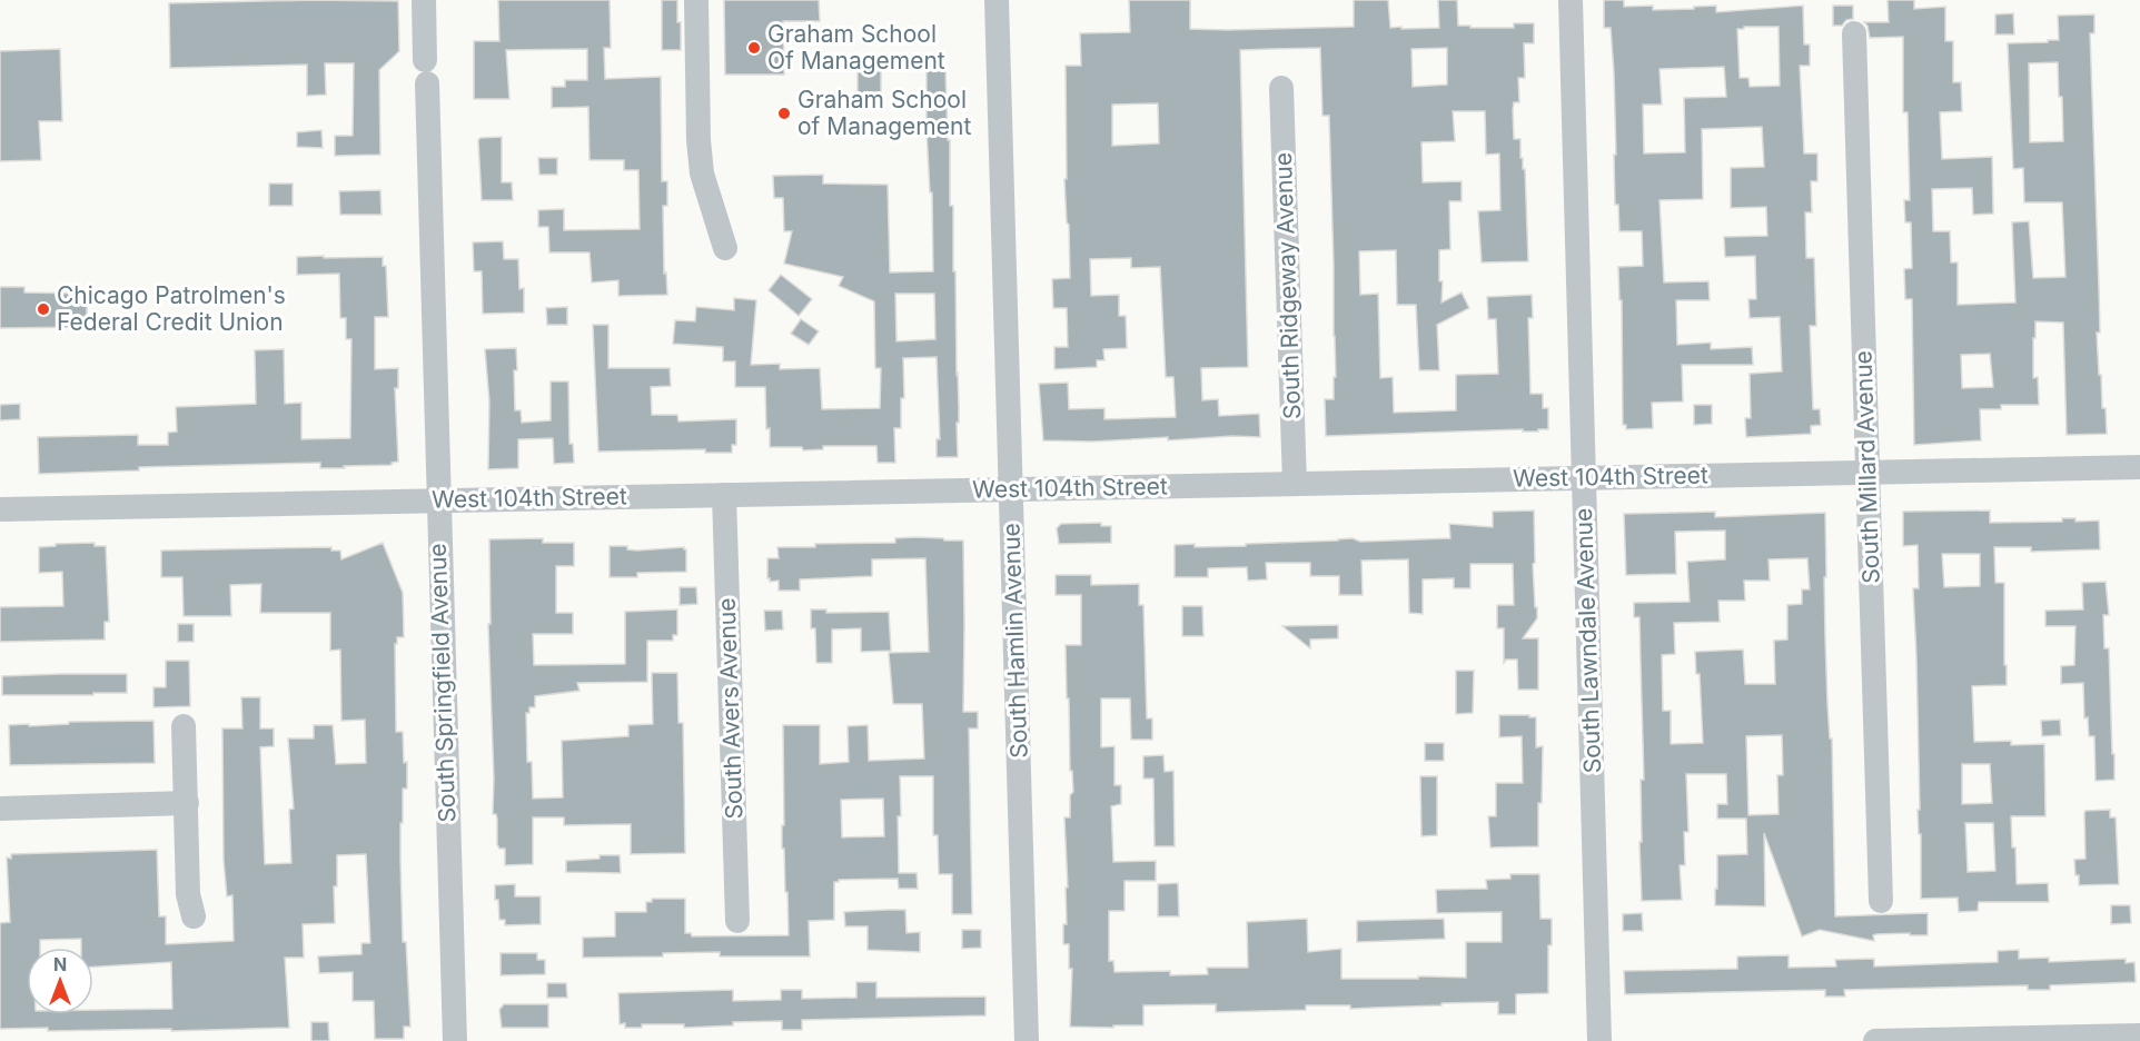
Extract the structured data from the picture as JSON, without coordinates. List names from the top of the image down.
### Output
{
  "streets": {
    "street": [
      "South Ridgeway Avenue",
      "South Millard Avenue",
      "West 104th Street",
      "South Hamlin Avenue",
      "South Lawndale Avenue",
      "South Springfield Avenue",
      "South Avers Avenue"
    ]
  },
  "crossings": [
    ["South Ridgeway Avenue", "West 104th Street"],
    ["South Millard Avenue", "West 104th Street"],
    ["West 104th Street", "South Hamlin Avenue"],
    ["West 104th Street", "South Lawndale Avenue"],
    ["West 104th Street", "South Springfield Avenue"],
    ["West 104th Street", "South Avers Avenue"]
  ],
  "places": ["Graham School Of Management", "Graham School of Management", "Chicago Patrolmen's Federal Credit Union"],
  "north": "top"
}
